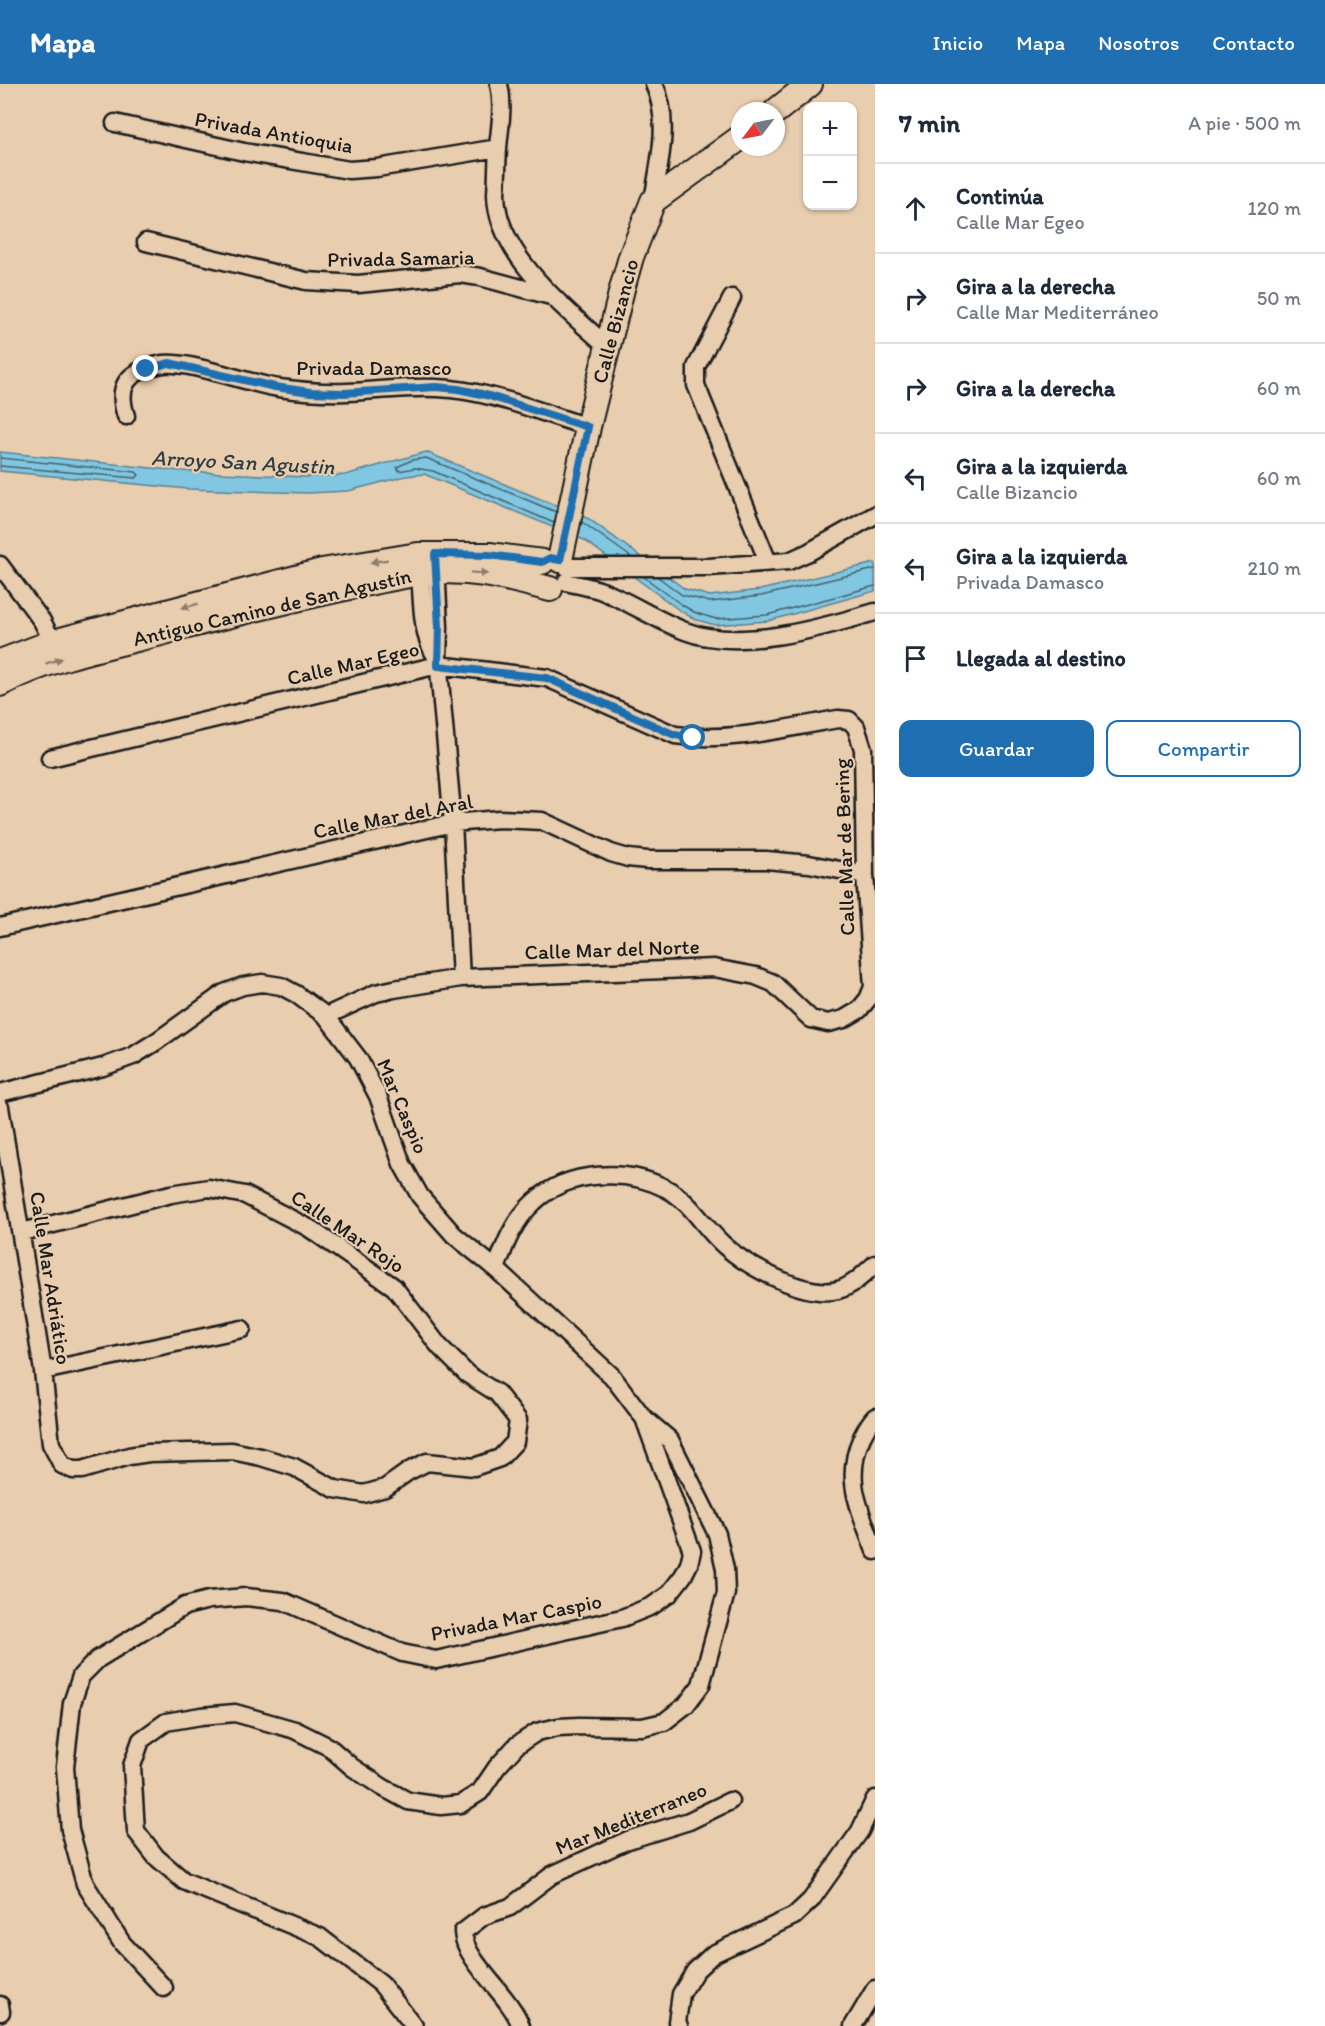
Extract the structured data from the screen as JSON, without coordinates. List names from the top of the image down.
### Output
{
  "streets": {
    "street": [
      "Privada Antioquia",
      "Privada Samaria",
      "Calle Bizancio",
      "Privada Damasco",
      "Antiguo Camino de San Agustín",
      "Calle Mar Egeo",
      "Calle Mar del Aral",
      "Calle Mar de Bering",
      "Calle Mar del Norte",
      "Mar Caspio",
      "Calle Mar Rojo",
      "Calle Mar Adriático",
      "Privada Mar Caspio",
      "Mar Mediterraneo"
    ]
  },
  "crossings": [
    ["Calle Bizancio", "Privada Damasco"],
    ["Calle Bizancio", "Antiguo Camino de San Agustín"],
    ["Calle Mar Egeo", "Calle Mar de Bering"],
    ["Calle Mar del Aral", "Calle Mar de Bering"],
    ["Calle Mar de Bering", "Calle Mar del Norte"],
    ["Calle Mar del Norte", "Mar Caspio"],
    ["Mar Caspio", "Privada Mar Caspio"],
    ["Calle Mar Rojo", "Calle Mar Adriático"]
  ],
  "water": ["Arroyo San Agustin"],
  "north": "bottom left",
  "page": {
    "header": "Mapa",
    "nav": [
      "Inicio",
      "Mapa",
      "Nosotros",
      "Contacto"
    ],
    "heading": ["7 min", "A pie · 500 m"],
    "map_buttons": ["+", "−"],
    "list": [
      ["Continúa", "Calle Mar Egeo", "120 m"],
      ["Gira a la derecha", "Calle Mar Mediterráneo", "50 m"],
      ["Gira a la derecha", "60 m"],
      ["Gira a la izquierda", "Calle Bizancio", "60 m"],
      ["Gira a la izquierda", "Privada Damasco", "210 m"],
      "Llegada al destino"
    ],
    "buttons": ["Guardar", "Compartir"]
  }
}
